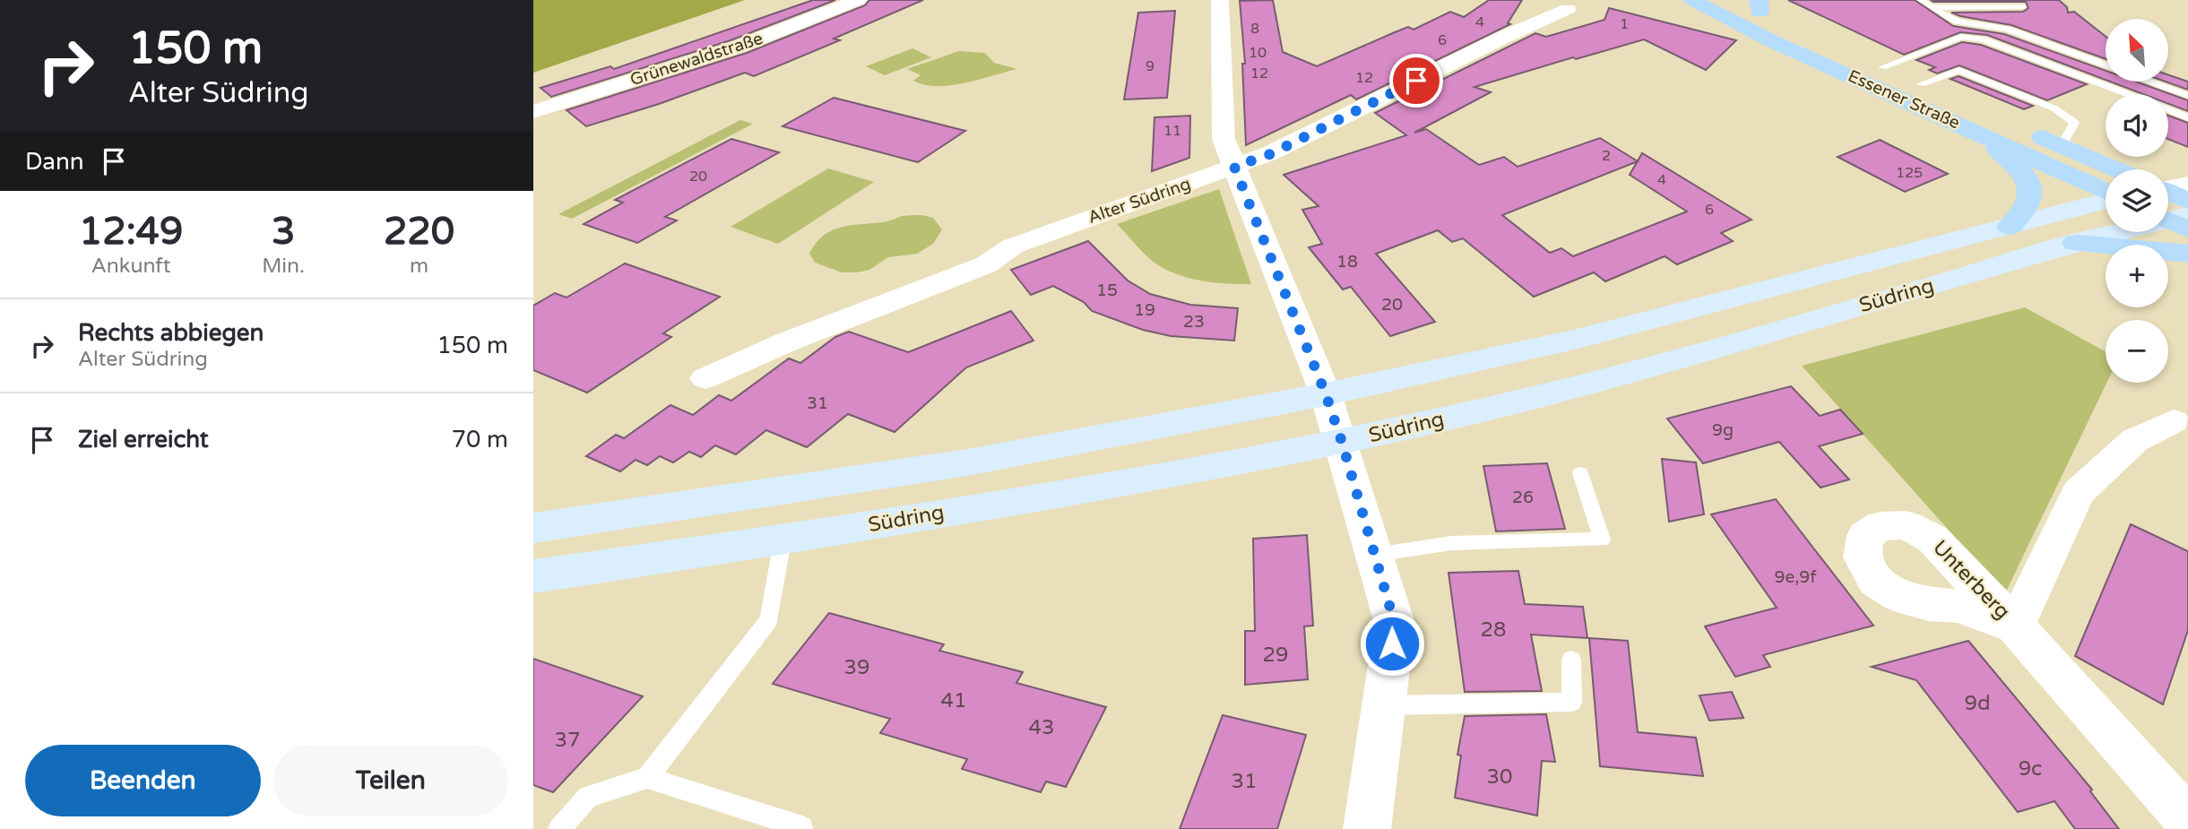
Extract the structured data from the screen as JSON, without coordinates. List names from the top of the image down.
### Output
{
  "streets": {
    "main road": ["Essener Straße", "Südring"],
    "street": ["Grünewaldstraße", "Alter Südring", "Unterberg"]
  },
  "house_numbers": [
    "4",
    "1",
    "8",
    "6",
    "10",
    "9",
    "12",
    "12",
    "11",
    "2",
    "125",
    "20",
    "4",
    "6",
    "18",
    "15",
    "20",
    "19",
    "23",
    "31",
    "9g",
    "26",
    "9e,9f",
    "28",
    "29",
    "39",
    "41",
    "9d",
    "43",
    "37",
    "9c",
    "30",
    "31"
  ],
  "north": "top left",
  "page": {
    "turn": ["150 m", "Alter Südring"],
    "map_buttons": ["+", "−"],
    "then": "Dann",
    "eta": [
      "12:49",
      "Ankunft",
      "3",
      "Min.",
      "220",
      "m"
    ],
    "list": [
      {
        "name": "Rechts abbiegen",
        "note": "Alter Südring",
        "value": "150 m"
      },
      {
        "name": "Ziel erreicht",
        "value": "70 m"
      }
    ],
    "buttons": ["Beenden", "Teilen"]
  }
}
